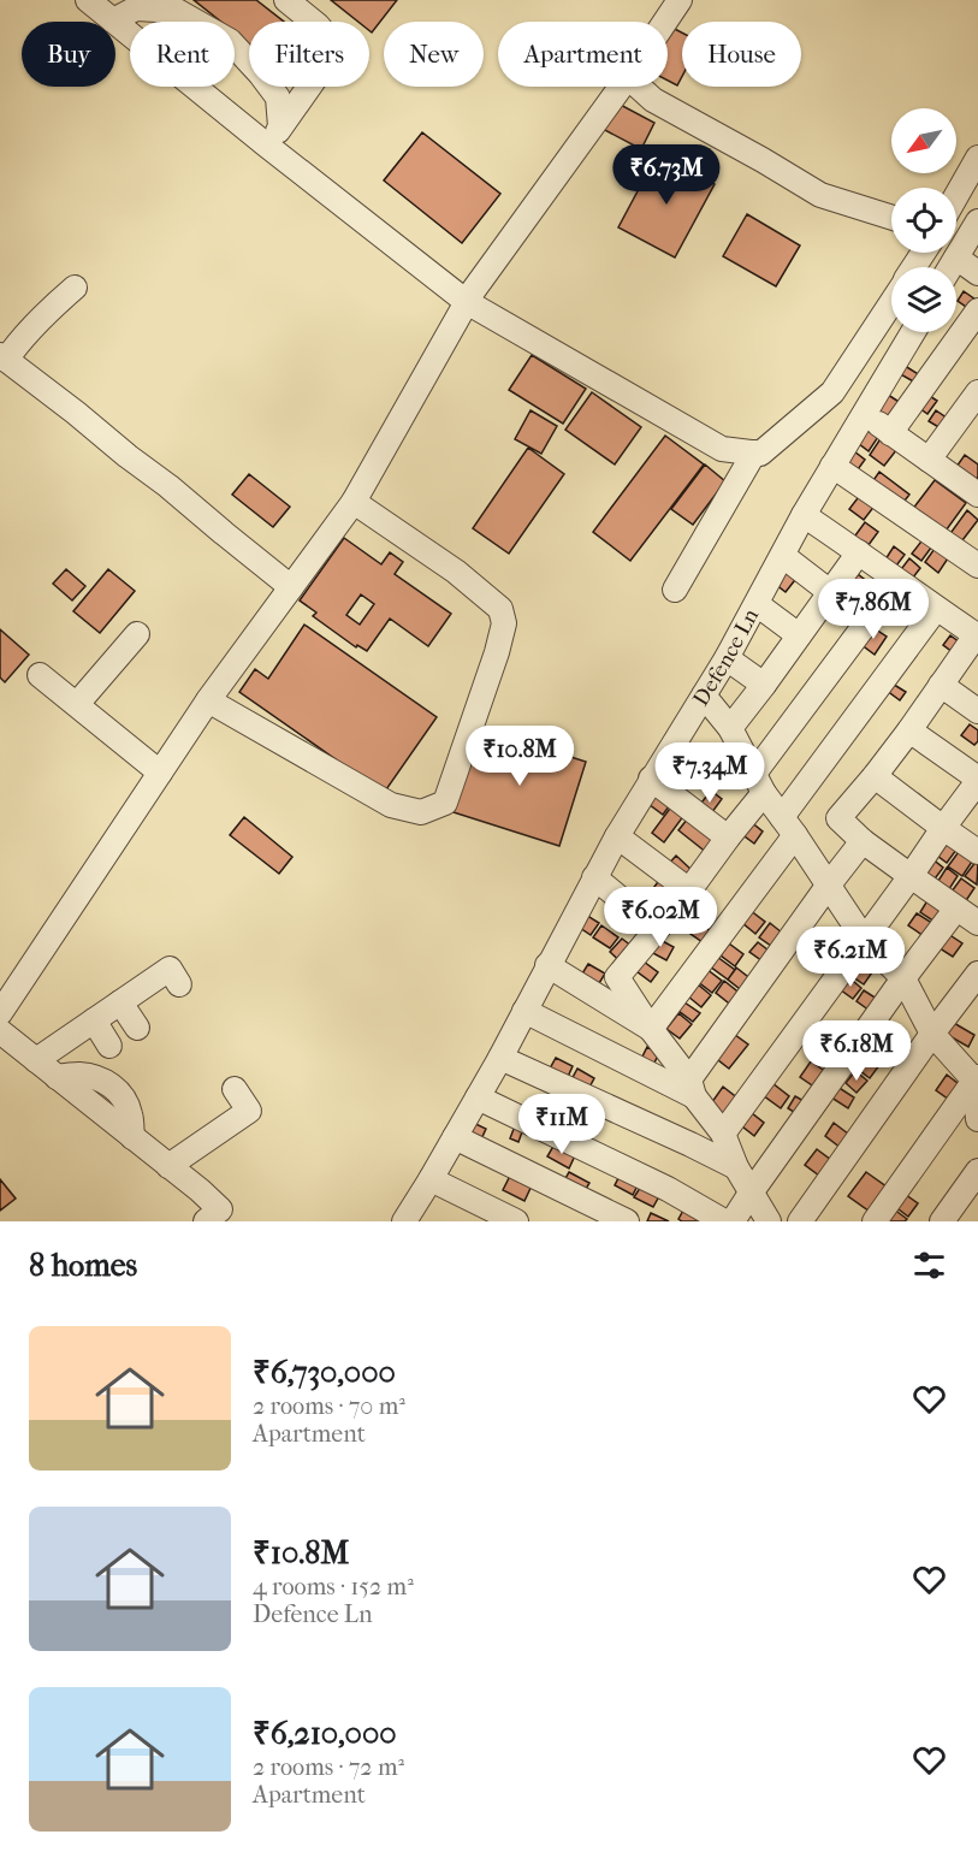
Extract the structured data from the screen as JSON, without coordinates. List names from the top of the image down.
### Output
{
  "streets": {
    "street": ["Defence Ln"]
  },
  "north": "bottom left",
  "page": {
    "chip": [
      "Buy",
      "Rent",
      "Filters",
      "New",
      "Apartment",
      "House"
    ],
    "price": [
      "₹6.73M",
      "₹7.86M",
      "₹10.8M",
      "₹7.34M",
      "₹6.02M",
      "₹6.21M",
      "₹6.18M",
      "₹11M"
    ],
    "heading": "8 homes",
    "list": [
      {
        "name": "₹6,730,000",
        "note": "2 rooms · 70 m² · Apartment"
      },
      {
        "name": "₹10.8M",
        "note": "4 rooms · 152 m² · Defence Ln"
      },
      {
        "name": "₹6,210,000",
        "note": "2 rooms · 72 m² · Apartment"
      }
    ]
  }
}
